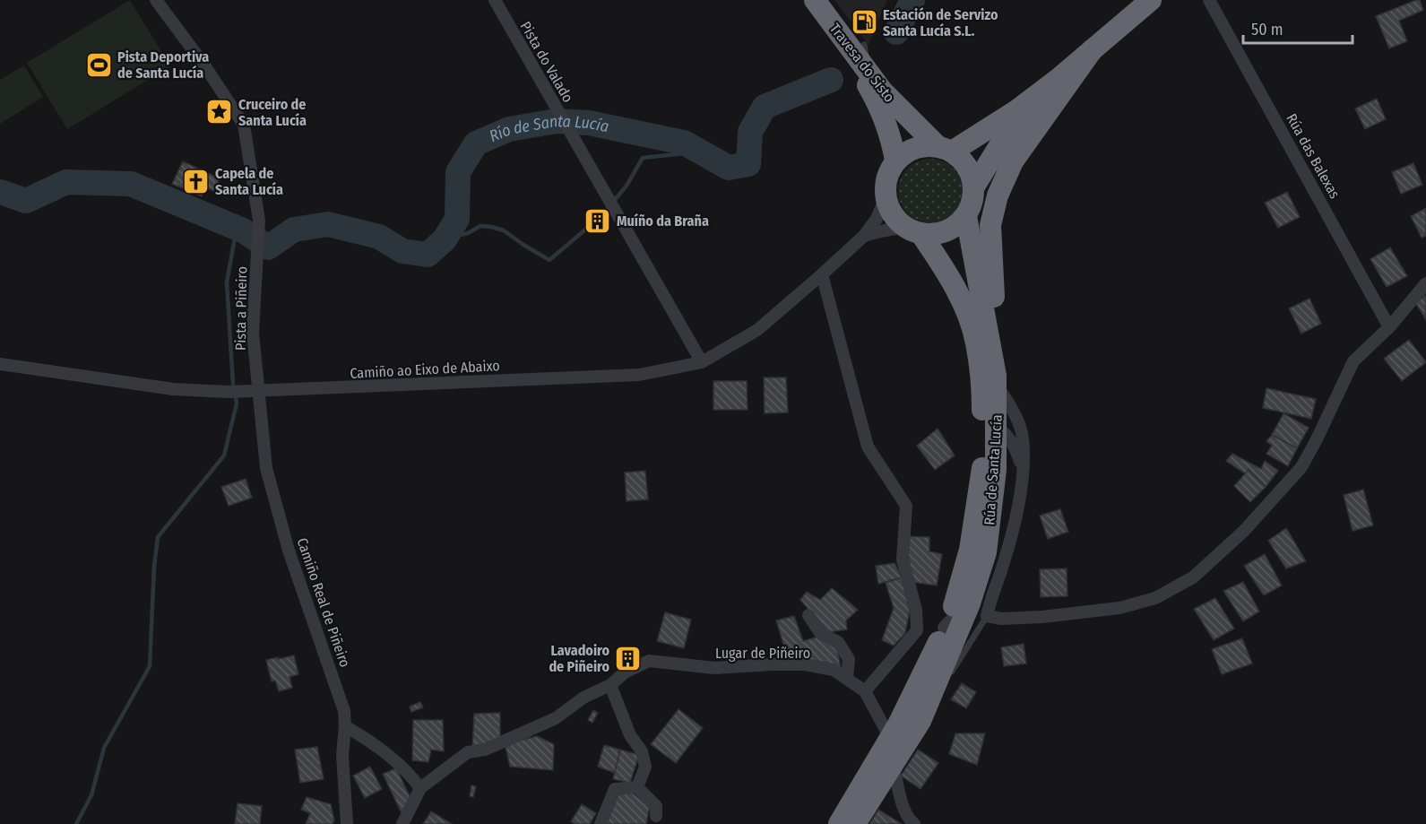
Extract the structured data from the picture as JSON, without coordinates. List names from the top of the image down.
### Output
{
  "streets": {
    "highway": ["Travesa do Sisto", "Rúa de Santa Lucía"],
    "street": [
      "Pista do Valado",
      "Rúa das Balexas",
      "Pista a Piñeiro",
      "Camiño ao Eixo de Abaixo",
      "Camiño Real de Piñeiro",
      "Lugar de Piñeiro"
    ]
  },
  "crossings": [
    ["Pista do Valado", "Camiño ao Eixo de Abaixo"],
    ["Travesa do Sisto", "Rúa de Santa Lucía"],
    ["Pista a Piñeiro", "Camiño ao Eixo de Abaixo"],
    ["Pista a Piñeiro", "Camiño Real de Piñeiro"],
    ["Camiño ao Eixo de Abaixo", "Camiño Real de Piñeiro"],
    ["Rúa de Santa Lucía", "Lugar de Piñeiro"]
  ],
  "water": ["Río de Santa Lucía"],
  "places": {
    "fuel station": ["Estación de Servizo Santa Lucía S.L."],
    "sports": ["Pista Deportiva de Santa Lucía"],
    "place": ["Cruceiro de Santa Lucía"],
    "church": ["Capela de Santa Lucía"],
    "building": ["Muíño da Braña", "Lavadoiro de Piñeiro"]
  },
  "scale_bar": "50 m"
}
